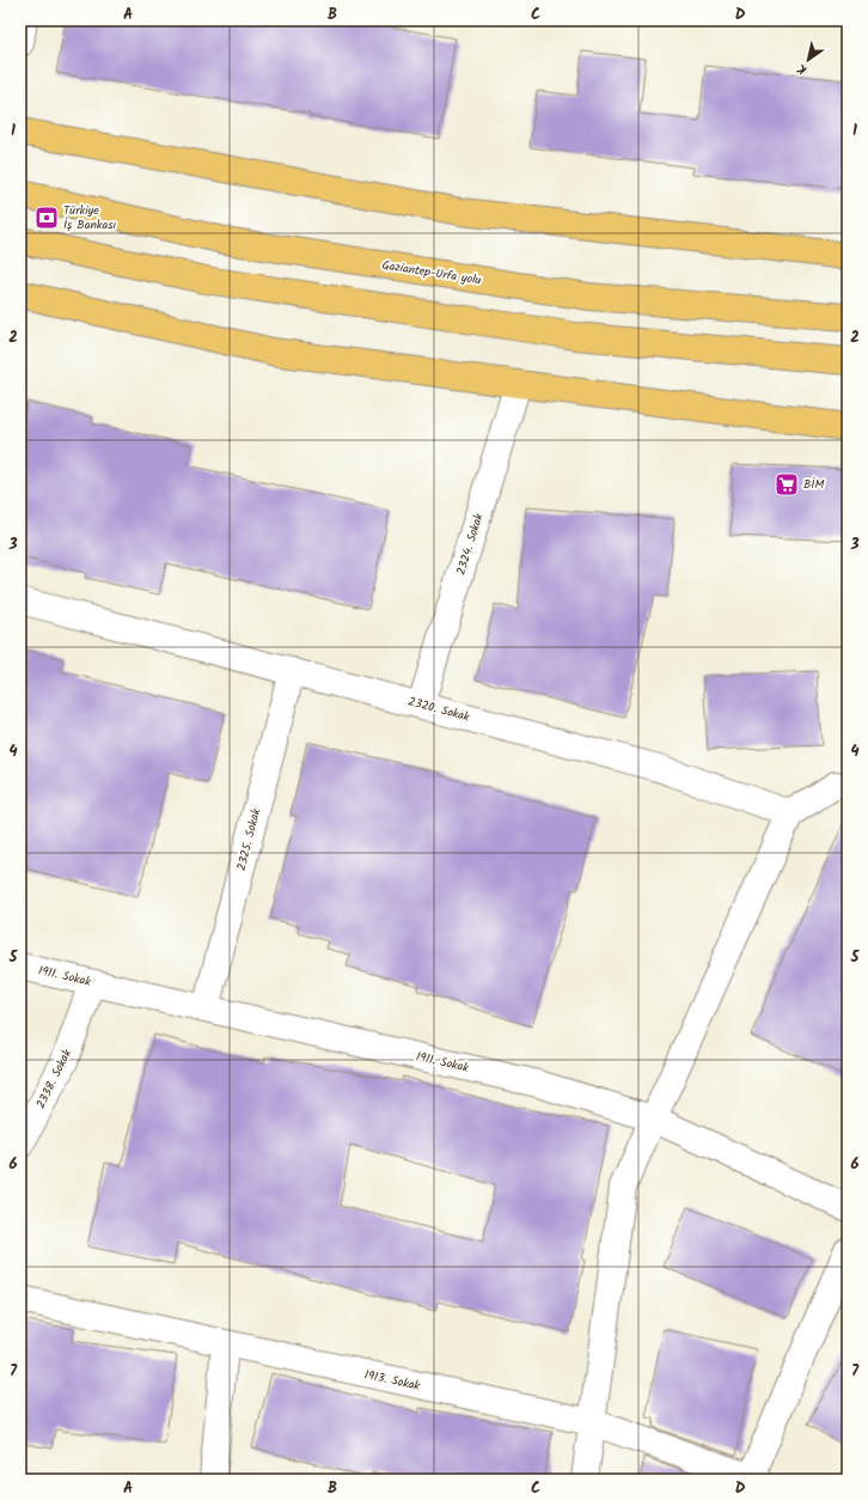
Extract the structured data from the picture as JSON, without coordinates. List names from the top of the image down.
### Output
{
  "streets": {
    "highway": ["Gaziantep-Urfa yolu"],
    "street": [
      "2324. Sokak",
      "2320. Sokak",
      "2325. Sokak",
      "1911. Sokak",
      "2338. Sokak",
      "1913. Sokak"
    ]
  },
  "crossings": [
    ["2324. Sokak", "2320. Sokak"],
    ["2320. Sokak", "2325. Sokak"],
    ["2325. Sokak", "1911. Sokak"],
    ["1911. Sokak", "2338. Sokak"]
  ],
  "places": {
    "bank": ["Türkiye İş Bankası"],
    "supermarket": ["BİM"]
  },
  "north": "bottom left",
  "grid": {
    "columns": [
      "A",
      "B",
      "C",
      "D"
    ],
    "rows": [
      "1",
      "2",
      "3",
      "4",
      "5",
      "6",
      "7"
    ]
  }
}
